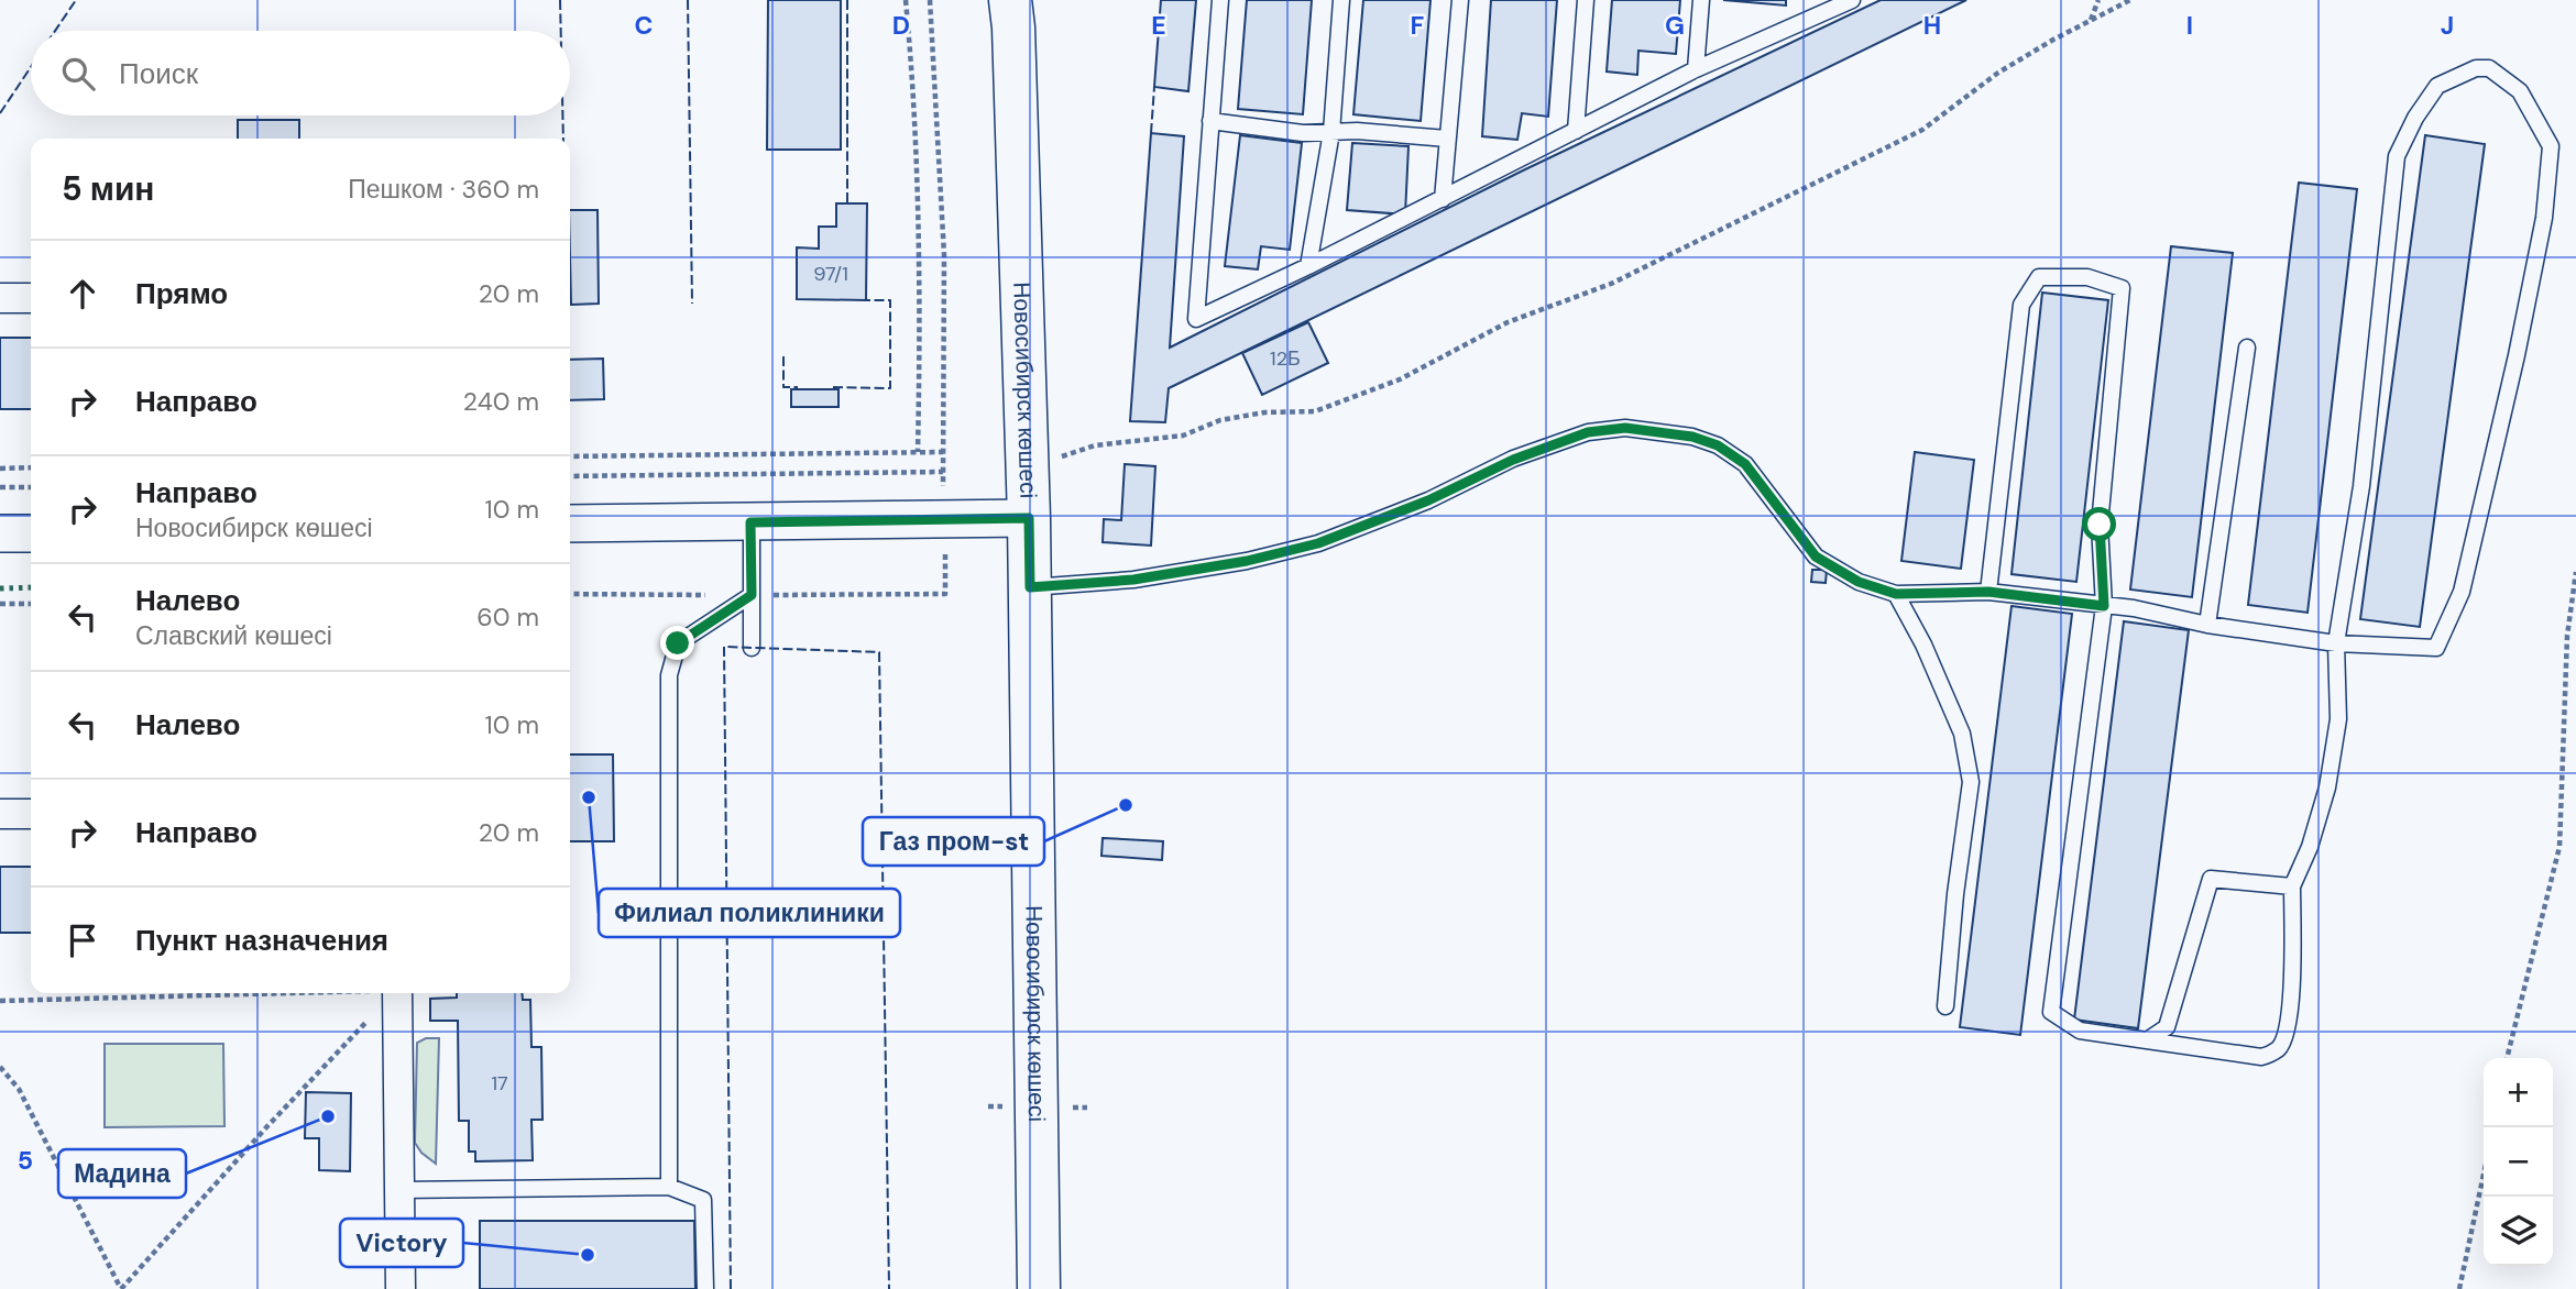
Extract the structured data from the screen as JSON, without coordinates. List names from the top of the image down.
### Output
{
  "streets": {
    "main road": ["Новосибирск көшесі"]
  },
  "places": [
    "Филиал поликлиники",
    "Газ пром-st",
    "Мадина",
    "Victory"
  ],
  "house_numbers": ["97/1", "12Б", "17"],
  "page": {
    "search": "Поиск",
    "heading": ["5 мин", "Пешком · 360 m"],
    "list": [
      ["Прямо", "20 m"],
      ["Направо", "240 m"],
      ["Направо", "Новосибирск көшесі", "10 m"],
      ["Налево", "Славский көшесі", "60 m"],
      ["Налево", "10 m"],
      ["Направо", "20 m"],
      "Пункт назначения"
    ],
    "map_buttons": ["+", "−"]
  },
  "grid": {
    "columns": [
      "C",
      "D",
      "E",
      "F",
      "G",
      "H",
      "I",
      "J"
    ],
    "rows": ["5"]
  }
}
